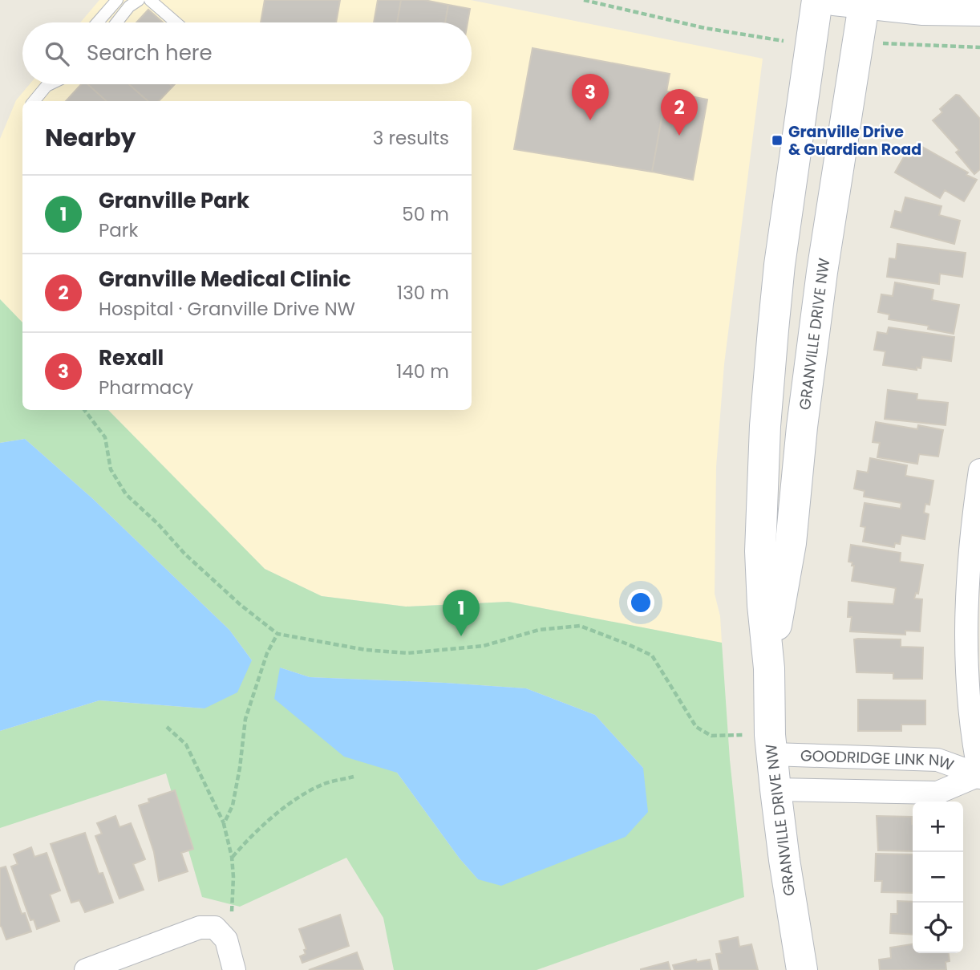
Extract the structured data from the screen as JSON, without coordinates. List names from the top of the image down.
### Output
{
  "streets": {
    "street": ["GRANVILLE DRIVE NW", "GOODRIDGE LINK NW"]
  },
  "crossings": [
    ["GRANVILLE DRIVE NW", "GOODRIDGE LINK NW"]
  ],
  "places": {
    "transit": ["Granville Drive & Guardian Road"]
  },
  "page": {
    "search": "Search here",
    "pins": ["3", "2", "1"],
    "heading": ["Nearby", "3 results"],
    "list": [
      {
        "mark": "1",
        "name": "Granville Park",
        "note": "Park",
        "value": "50 m"
      },
      {
        "mark": "2",
        "name": "Granville Medical Clinic",
        "note": "Hospital · Granville Drive NW",
        "value": "130 m"
      },
      {
        "mark": "3",
        "name": "Rexall",
        "note": "Pharmacy",
        "value": "140 m"
      }
    ],
    "map_buttons": ["+", "−"]
  }
}
